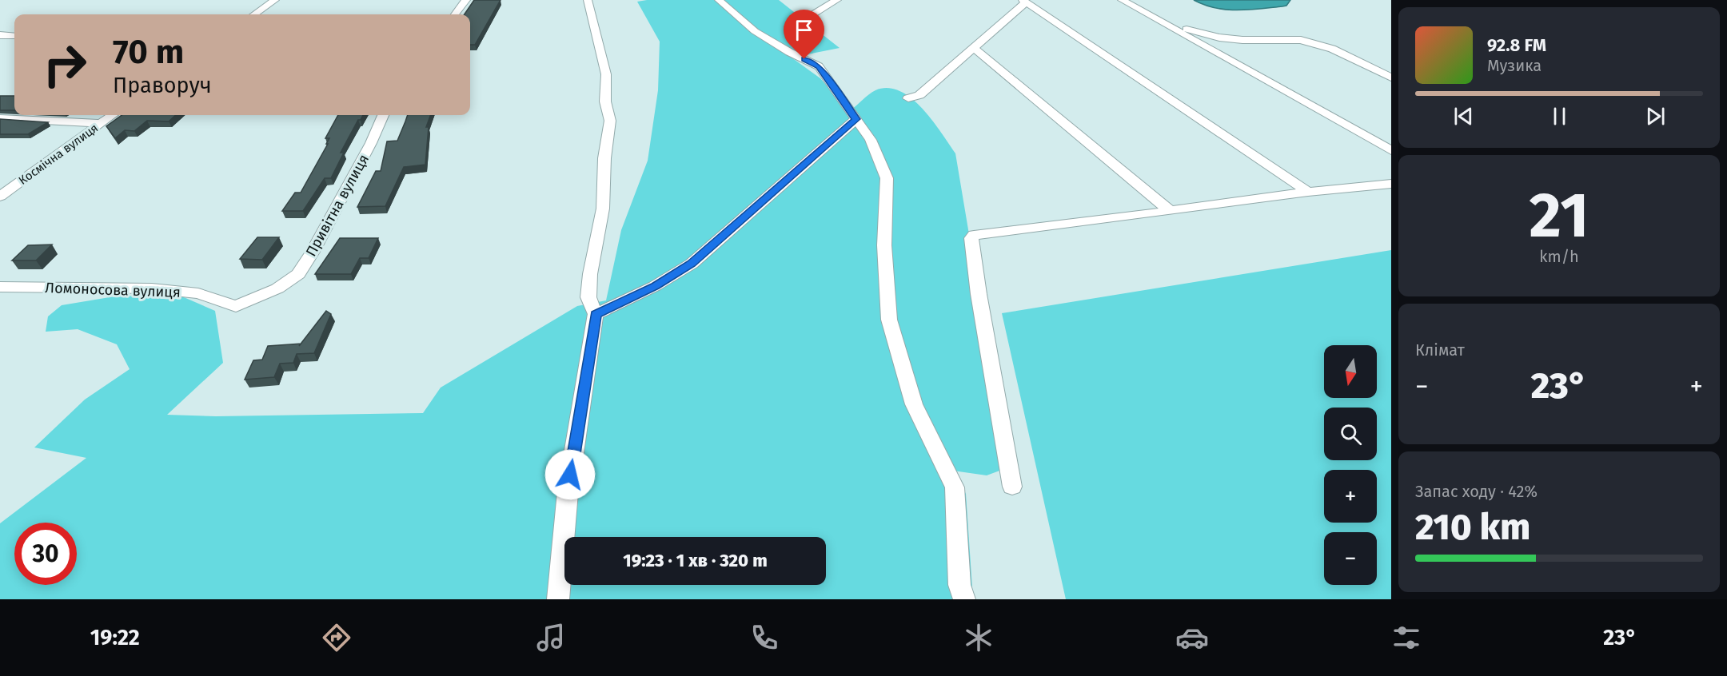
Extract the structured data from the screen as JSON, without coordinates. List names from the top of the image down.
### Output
{
  "streets": {
    "street": ["Космічна вулиця", "Привітна вулиця", "Ломоносова вулиця"]
  },
  "crossings": [
    ["Привітна вулиця", "Ломоносова вулиця"]
  ],
  "north": "bottom",
  "page": {
    "turn": ["70 m", "Праворуч"],
    "song": ["92.8 FM", "Музика"],
    "tile": [
      ["21", "km/h"],
      "Клімат",
      ["Запас ходу · 42%", "210 km"]
    ],
    "map_buttons": ["+", "−"],
    "heat": ["−", "23°", "+"],
    "limit": "30",
    "trip": "19:23 · 1 хв · 320 m",
    "tabs": ["19:22", "23°"]
  }
}
